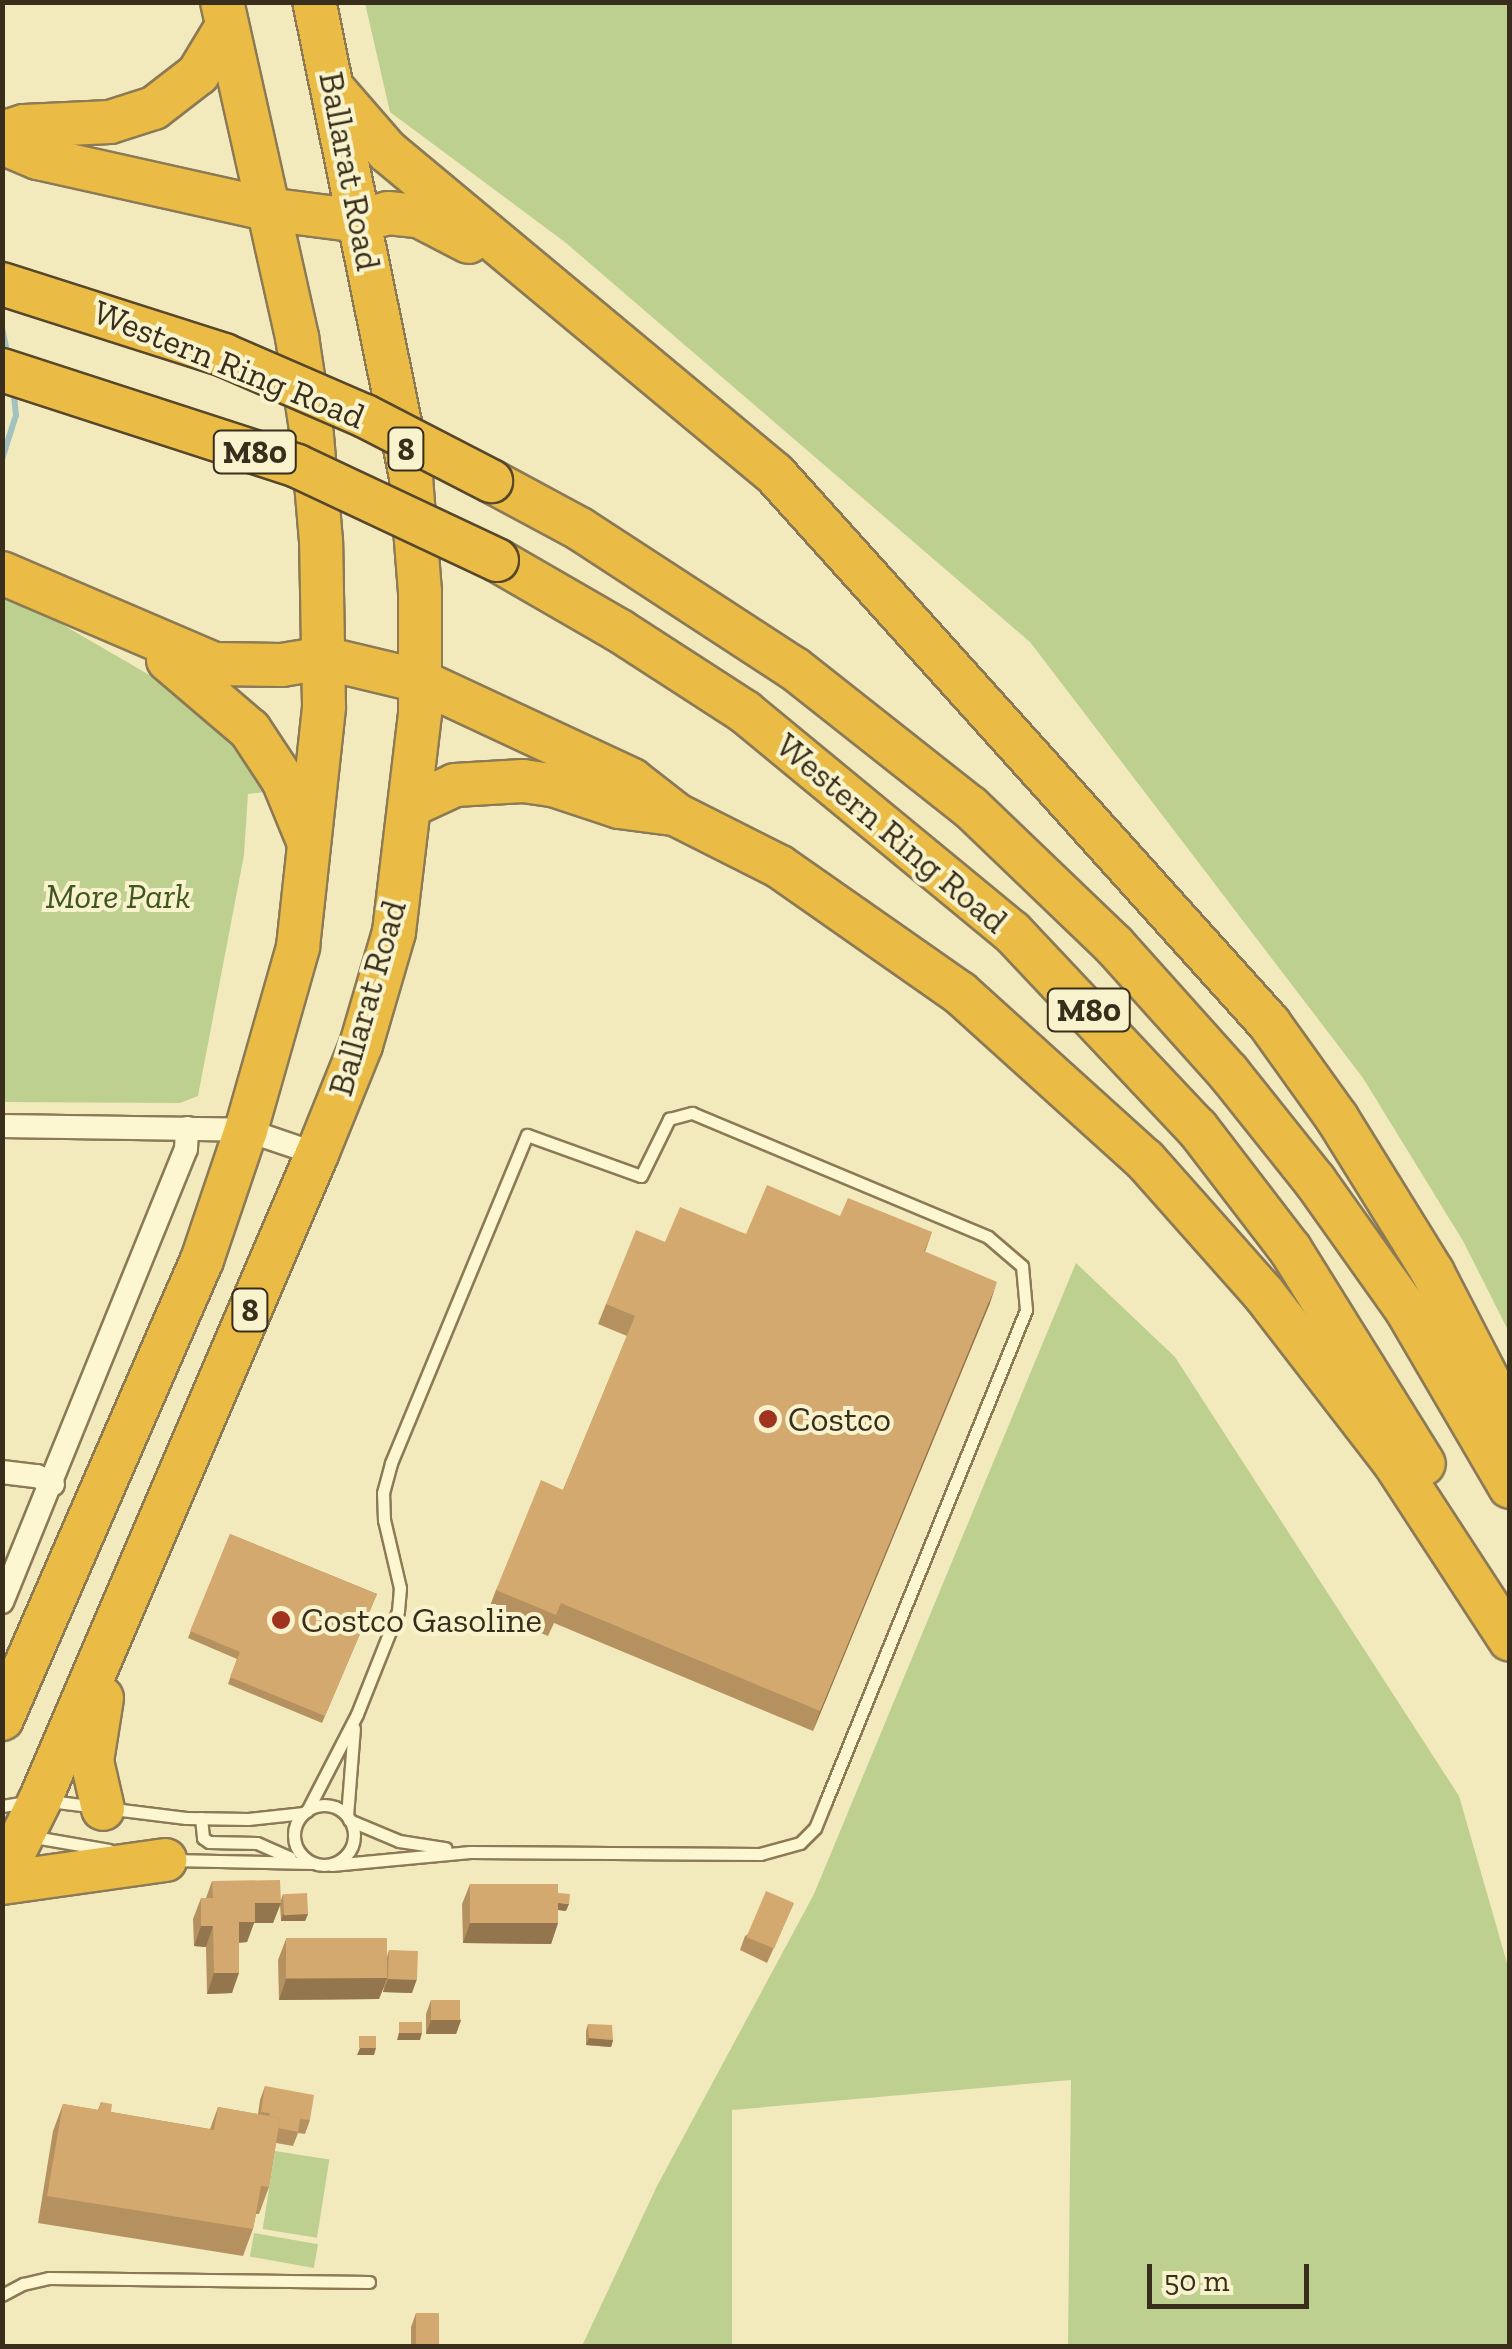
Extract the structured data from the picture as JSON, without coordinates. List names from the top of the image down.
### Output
{
  "streets": {
    "highway": [
      "Ballarat Road",
      "Western Ring Road",
      "8",
      "M80"
    ]
  },
  "parks": ["More Park"],
  "places": ["Costco", "Costco Gasoline"],
  "scale_bar": "50 m"
}
